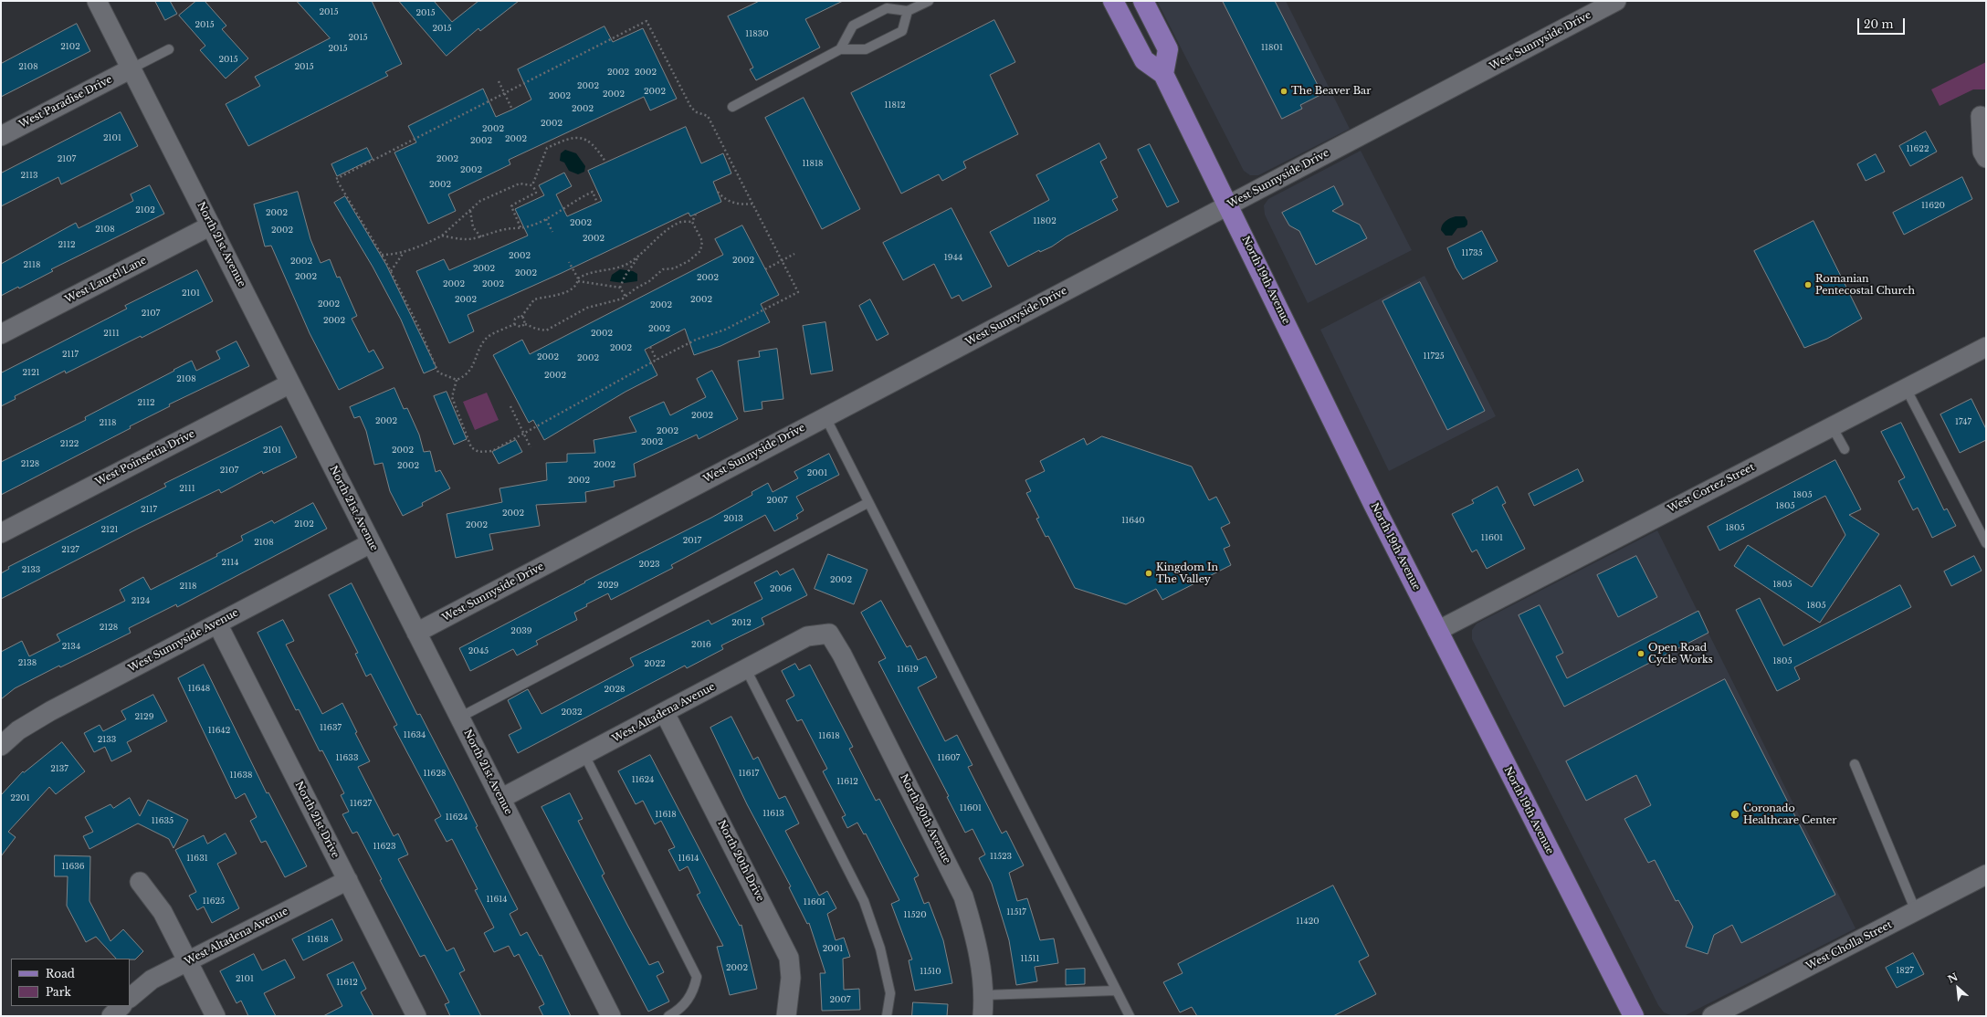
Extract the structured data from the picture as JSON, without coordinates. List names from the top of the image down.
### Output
{
  "streets": {
    "main road": ["North 19th Avenue"],
    "street": [
      "West Sunnyside Drive",
      "West Paradise Drive",
      "North 21st Avenue",
      "West Laurel Lane",
      "West Poinsettia Drive",
      "West Cortez Street",
      "West Sunnyside Avenue",
      "West Altadena Avenue",
      "North 20th Avenue",
      "North 21st Drive",
      "North 20th Drive",
      "West Cholla Street"
    ]
  },
  "crossings": [
    ["West Sunnyside Drive", "North 21st Avenue"],
    ["West Sunnyside Drive", "North 19th Avenue"],
    ["West Paradise Drive", "North 21st Avenue"],
    ["North 21st Avenue", "West Laurel Lane"],
    ["North 21st Avenue", "West Poinsettia Drive"],
    ["North 21st Avenue", "West Sunnyside Avenue"],
    ["North 21st Avenue", "West Altadena Avenue"],
    ["North 19th Avenue", "West Cortez Street"],
    ["West Sunnyside Avenue", "North 21st Drive"],
    ["West Altadena Avenue", "North 20th Avenue"],
    ["West Altadena Avenue", "North 21st Drive"],
    ["West Altadena Avenue", "North 20th Drive"]
  ],
  "places": [
    "The Beaver Bar",
    "Romanian Pentecostal Church",
    "Kingdom In The Valley",
    "Open Road Cycle Works",
    "Coronado Healthcare Center"
  ],
  "house_numbers": [
    "2015",
    "2015",
    "2015",
    "2015",
    "11830",
    "2015",
    "2102",
    "11801",
    "2015",
    "2015",
    "2108",
    "2015",
    "2002",
    "2002",
    "2002",
    "2002",
    "2002",
    "2002",
    "11812",
    "2002",
    "2002",
    "2002",
    "2101",
    "2002",
    "2002",
    "11622",
    "2107",
    "2002",
    "11818",
    "2002",
    "2113",
    "2002",
    "11620",
    "2102",
    "2002",
    "11802",
    "2002",
    "2108",
    "2002",
    "2002",
    "2112",
    "11735",
    "2002",
    "1944",
    "2002",
    "2002",
    "2118",
    "2002",
    "2002",
    "2002",
    "2002",
    "2002",
    "2002",
    "2101",
    "2002",
    "2002",
    "2002",
    "2002",
    "2107",
    "2002",
    "2002",
    "2111",
    "2002",
    "2002",
    "2117",
    "11725",
    "2002",
    "2002",
    "2121",
    "2002",
    "2108",
    "2112",
    "2002",
    "2002",
    "1747",
    "2118",
    "2002",
    "2002",
    "2122",
    "2101",
    "2002",
    "2128",
    "2002",
    "2002",
    "2107",
    "2001",
    "2002",
    "2111",
    "1805",
    "2007",
    "1805",
    "2117",
    "2002",
    "2013",
    "11640",
    "2102",
    "2002",
    "1805",
    "2121",
    "11601",
    "2017",
    "2108",
    "2127",
    "2114",
    "2023",
    "2133",
    "2002",
    "1805",
    "2029",
    "2118",
    "2006",
    "2124",
    "1805",
    "2012",
    "2128",
    "2039",
    "2016",
    "2134",
    "2045",
    "1805",
    "2138",
    "2022",
    "11619",
    "11648",
    "2028",
    "2032",
    "2129",
    "11637",
    "11642",
    "11634",
    "11618",
    "2133",
    "11633",
    "11607",
    "2137",
    "11628",
    "11617",
    "11638",
    "11624",
    "11612",
    "2201",
    "11627",
    "11601",
    "11613",
    "11618",
    "11624",
    "11635",
    "11623",
    "11523",
    "11631",
    "11614",
    "11636",
    "11614",
    "11625",
    "11601",
    "11517",
    "11520",
    "11420",
    "11618",
    "2001",
    "11511",
    "2002",
    "1827",
    "11510",
    "2101",
    "11612",
    "2007"
  ],
  "legend": ["Road", "Park"],
  "scale_bar": "20 m",
  "north": "top left"
}
